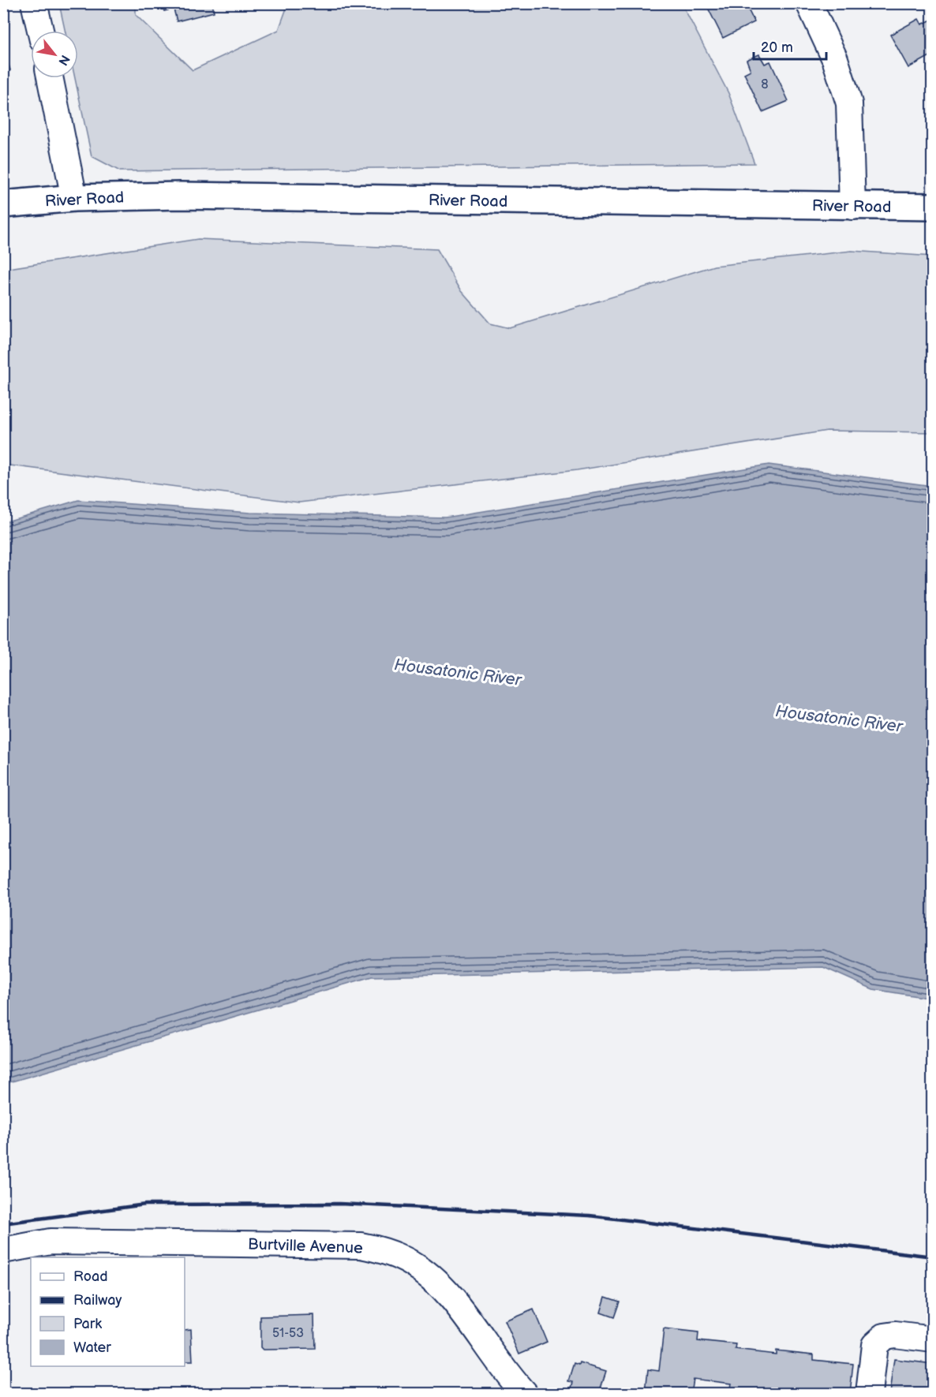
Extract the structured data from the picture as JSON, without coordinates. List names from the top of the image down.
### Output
{
  "streets": {
    "main road": ["River Road"],
    "street": ["Burtville Avenue"]
  },
  "water": ["Housatonic River"],
  "house_numbers": ["8", "51-53"],
  "legend": [
    "Road",
    "Railway",
    "Park",
    "Water"
  ],
  "scale_bar": "20 m",
  "north": "bottom right"
}
